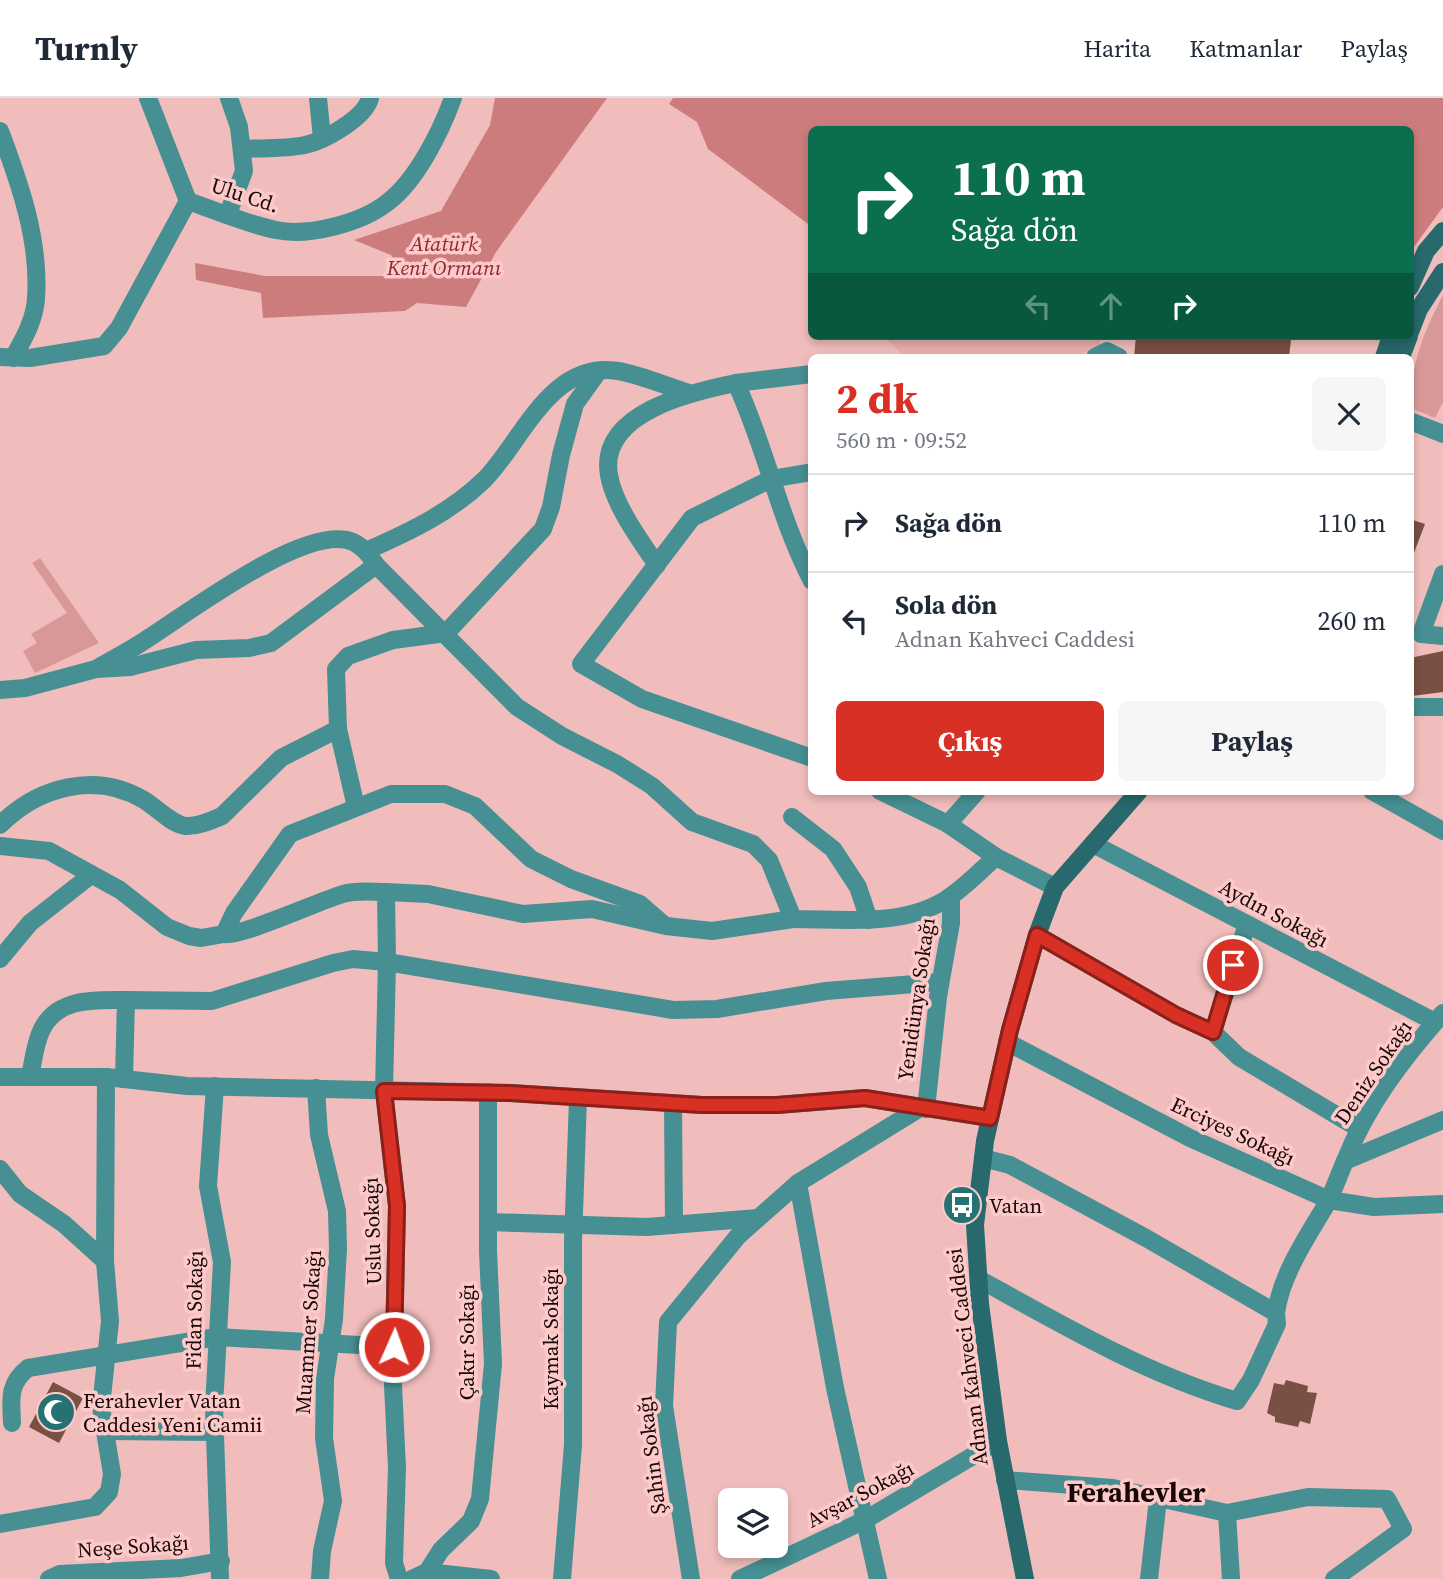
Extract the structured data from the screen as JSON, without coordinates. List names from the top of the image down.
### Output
{
  "streets": {
    "main road": ["Adnan Kahveci Caddesi"],
    "street": [
      "Ulu Cd.",
      "Aydın Sokağı",
      "Yenidünya Sokağı",
      "Deniz Sokağı",
      "Erciyes Sokağı",
      "Uslu Sokağı",
      "Fidan Sokağı",
      "Muammer Sokağı",
      "Kaymak Sokağı",
      "Çakır Sokağı",
      "Şahin Sokağı",
      "Avşar Sokağı",
      "Neşe Sokağı"
    ]
  },
  "crossings": [
    ["Aydın Sokağı", "Deniz Sokağı"],
    ["Aydın Sokağı", "Adnan Kahveci Caddesi"],
    ["Yenidünya Sokağı", "Şahin Sokağı"],
    ["Deniz Sokağı", "Erciyes Sokağı"],
    ["Erciyes Sokağı", "Adnan Kahveci Caddesi"],
    ["Fidan Sokağı", "Neşe Sokağı"],
    ["Adnan Kahveci Caddesi", "Avşar Sokağı"]
  ],
  "districts": ["Ferahevler"],
  "parks": ["Atatürk Kent Ormanı"],
  "places": {
    "bus stop": ["Vatan"],
    "mosque": ["Ferahevler Vatan Caddesi Yeni Camii"]
  },
  "page": {
    "header": "Turnly",
    "nav": ["Harita", "Katmanlar", "Paylaş"],
    "turn": ["110 m", "Sağa dön"],
    "heading": ["2 dk", "560 m · 09:52"],
    "list": [
      {
        "name": "Sağa dön",
        "value": "110 m"
      },
      {
        "name": "Sola dön",
        "note": "Adnan Kahveci Caddesi",
        "value": "260 m"
      }
    ],
    "buttons": ["Çıkış", "Paylaş"]
  }
}
